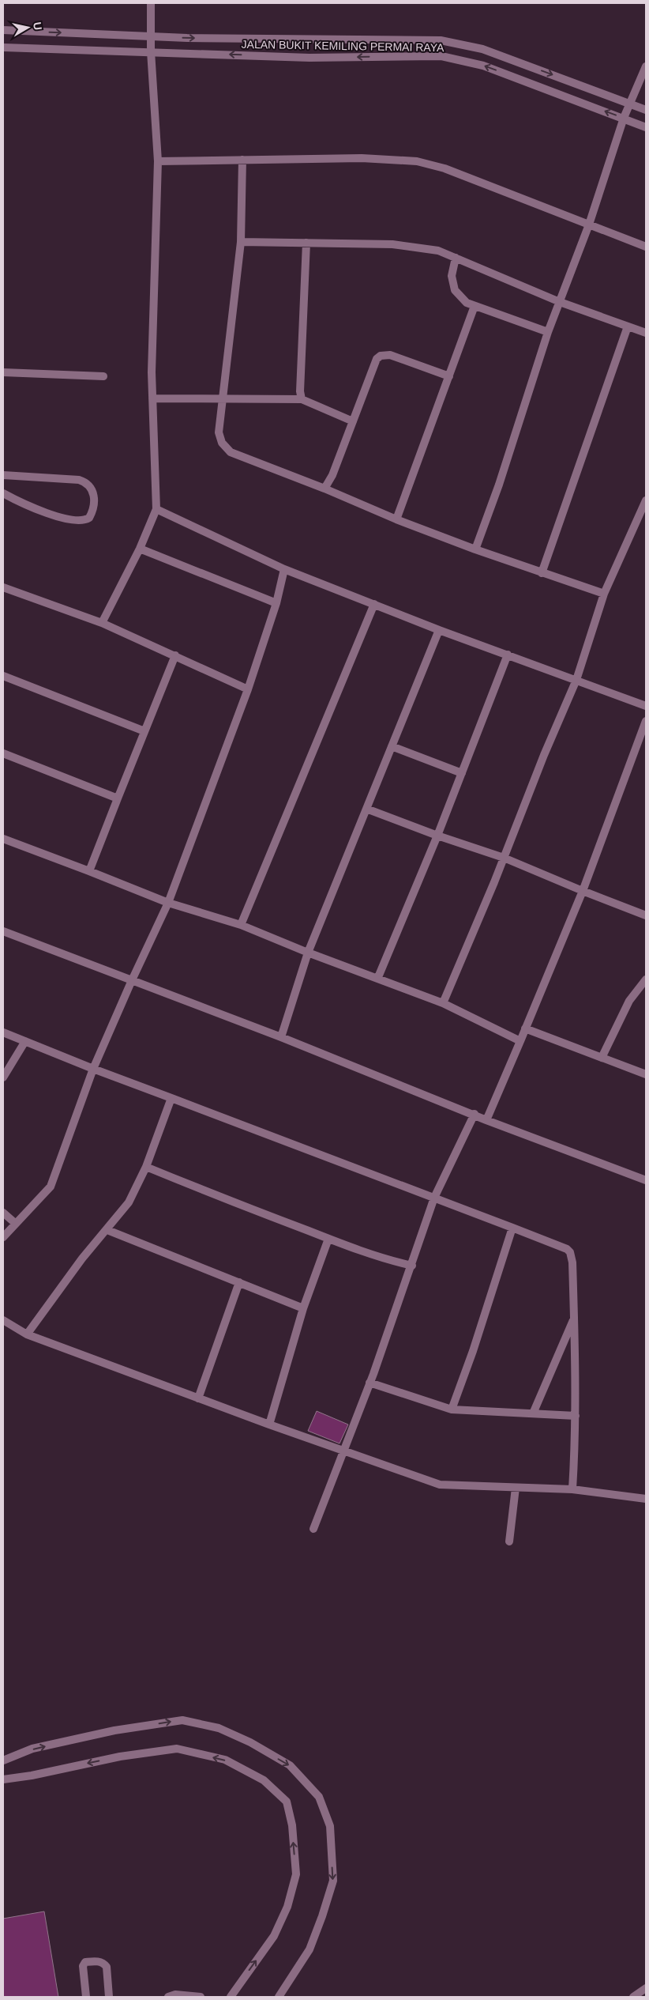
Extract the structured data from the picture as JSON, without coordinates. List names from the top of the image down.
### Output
{
  "streets": {
    "street": ["JALAN BUKIT KEMILING PERMAI RAYA"]
  },
  "north": "right"
}
